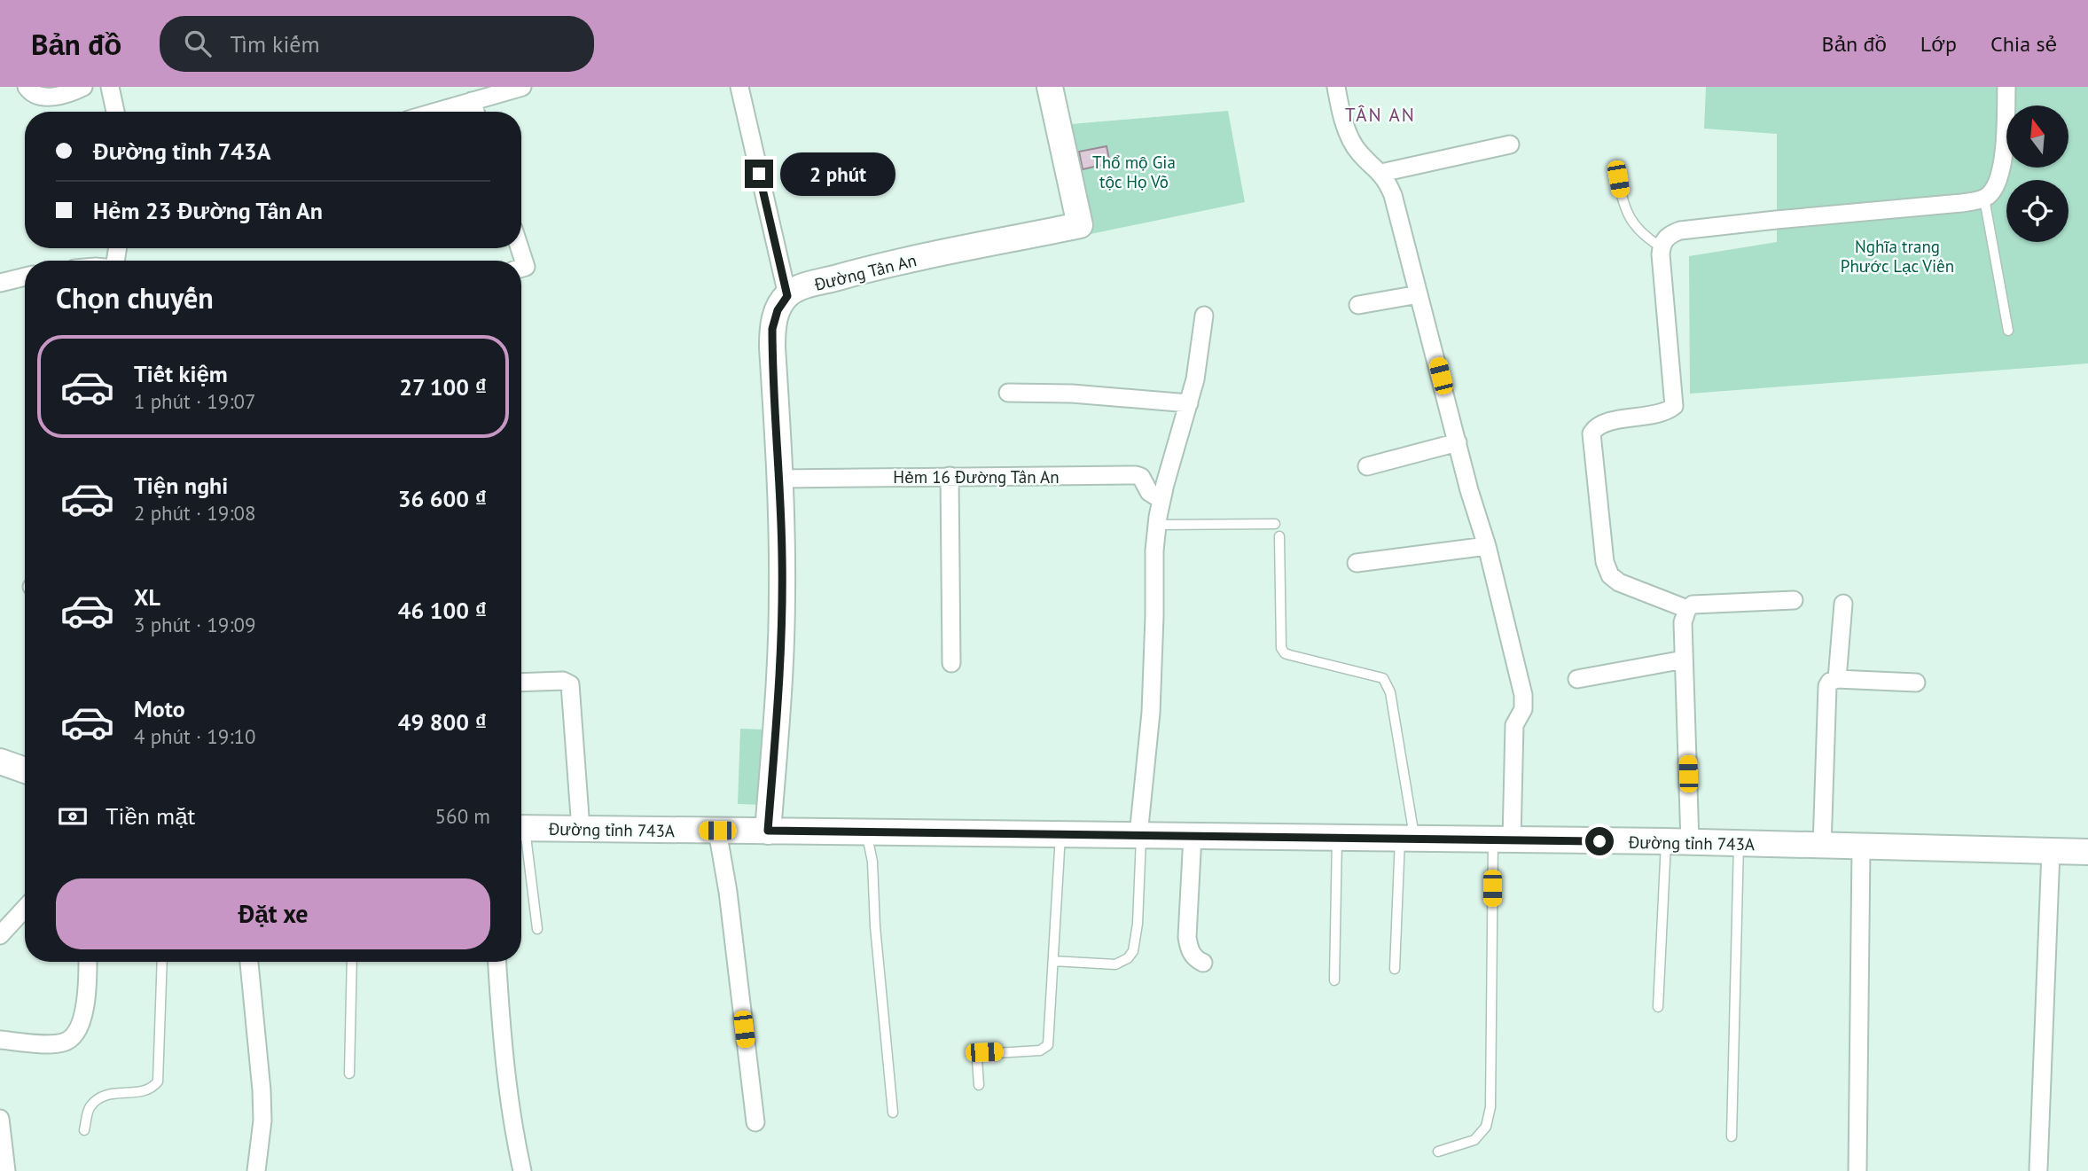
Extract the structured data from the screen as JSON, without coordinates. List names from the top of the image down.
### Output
{
  "streets": {
    "main road": ["Đường Tân An", "Đường tỉnh 743A"],
    "street": ["Hẻm 16 Đường Tân An"]
  },
  "districts": ["TÂN AN"],
  "parks": ["Thổ mộ Gia tộc Họ Võ", "Nghĩa trang Phước Lạc Viên"],
  "north": "top",
  "page": {
    "header": "Bản đồ",
    "search": "Tìm kiếm",
    "nav": ["Bản đồ", "Lớp", "Chia sẻ"],
    "banner": ["Đường tỉnh 743A", "Hẻm 23 Đường Tân An"],
    "bubble": "2 phút",
    "heading": "Chọn chuyến",
    "list": [
      {
        "name": "Tiết kiệm",
        "note": "1 phút · 19:07",
        "value": "27 100 ₫"
      },
      {
        "name": "Tiện nghi",
        "note": "2 phút · 19:08",
        "value": "36 600 ₫"
      },
      {
        "name": "XL",
        "note": "3 phút · 19:09",
        "value": "46 100 ₫"
      },
      {
        "name": "Moto",
        "note": "4 phút · 19:10",
        "value": "49 800 ₫"
      }
    ],
    "pay": ["Tiền mặt", "560 m"],
    "buttons": "Đặt xe"
  }
}
